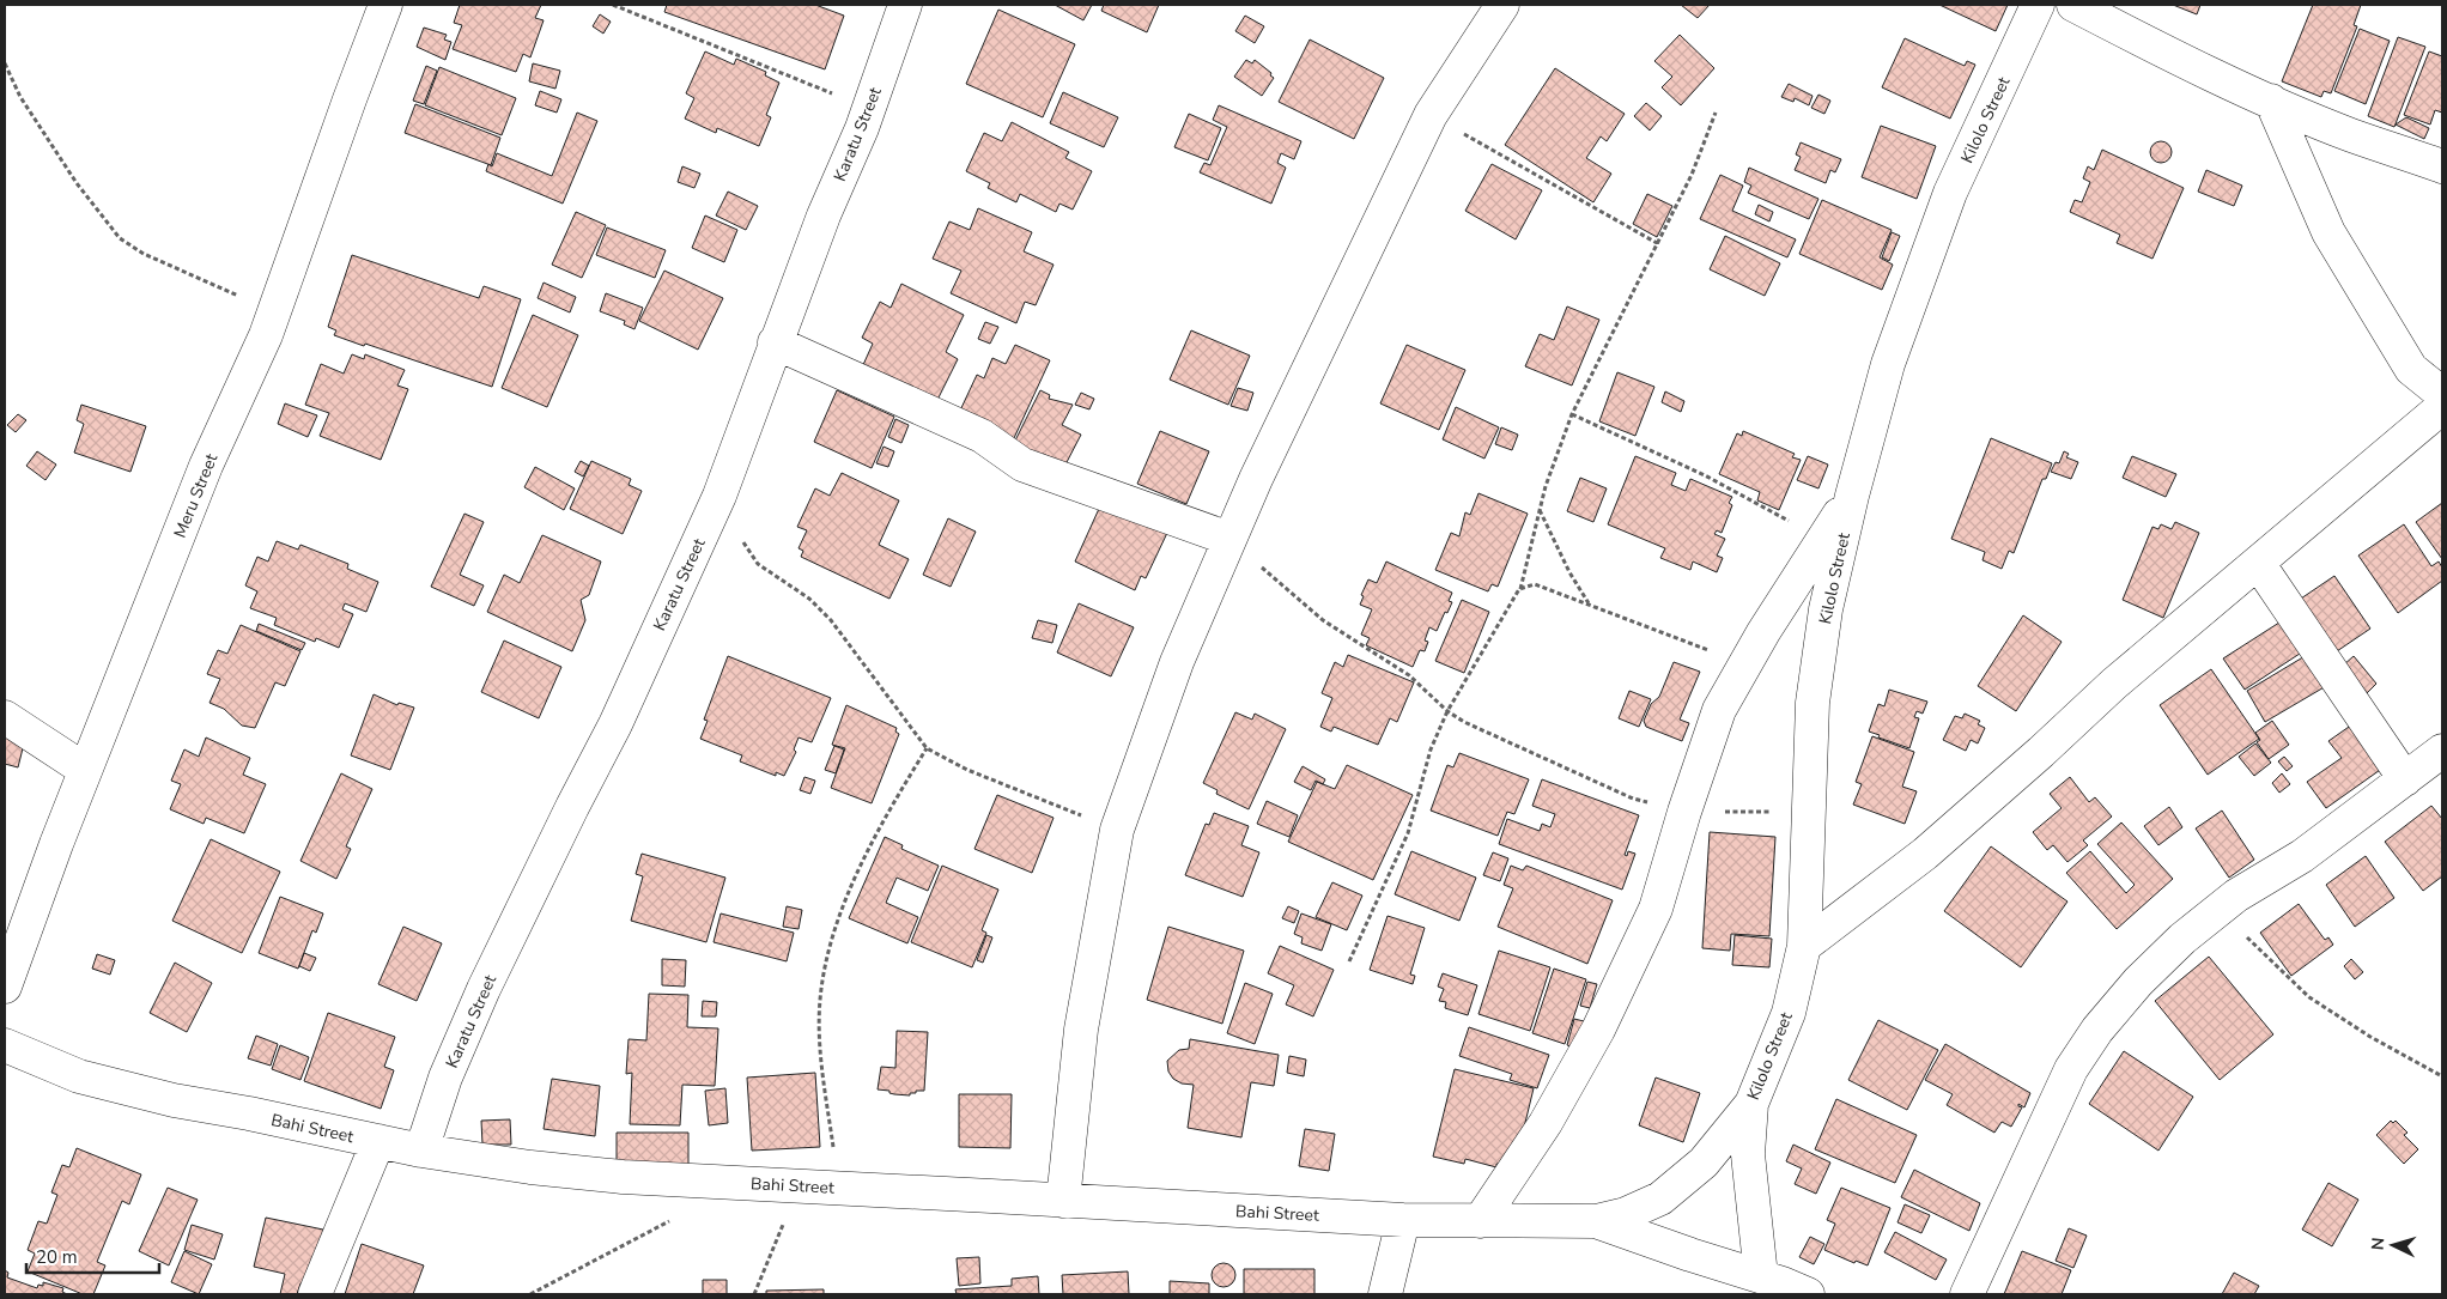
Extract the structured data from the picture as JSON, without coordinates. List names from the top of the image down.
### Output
{
  "streets": {
    "street": [
      "Kilolo Street",
      "Karatu Street",
      "Meru Street",
      "Bahi Street"
    ]
  },
  "crossings": [
    ["Kilolo Street", "Bahi Street"],
    ["Karatu Street", "Bahi Street"]
  ],
  "scale_bar": "20 m",
  "north": "left"
}
